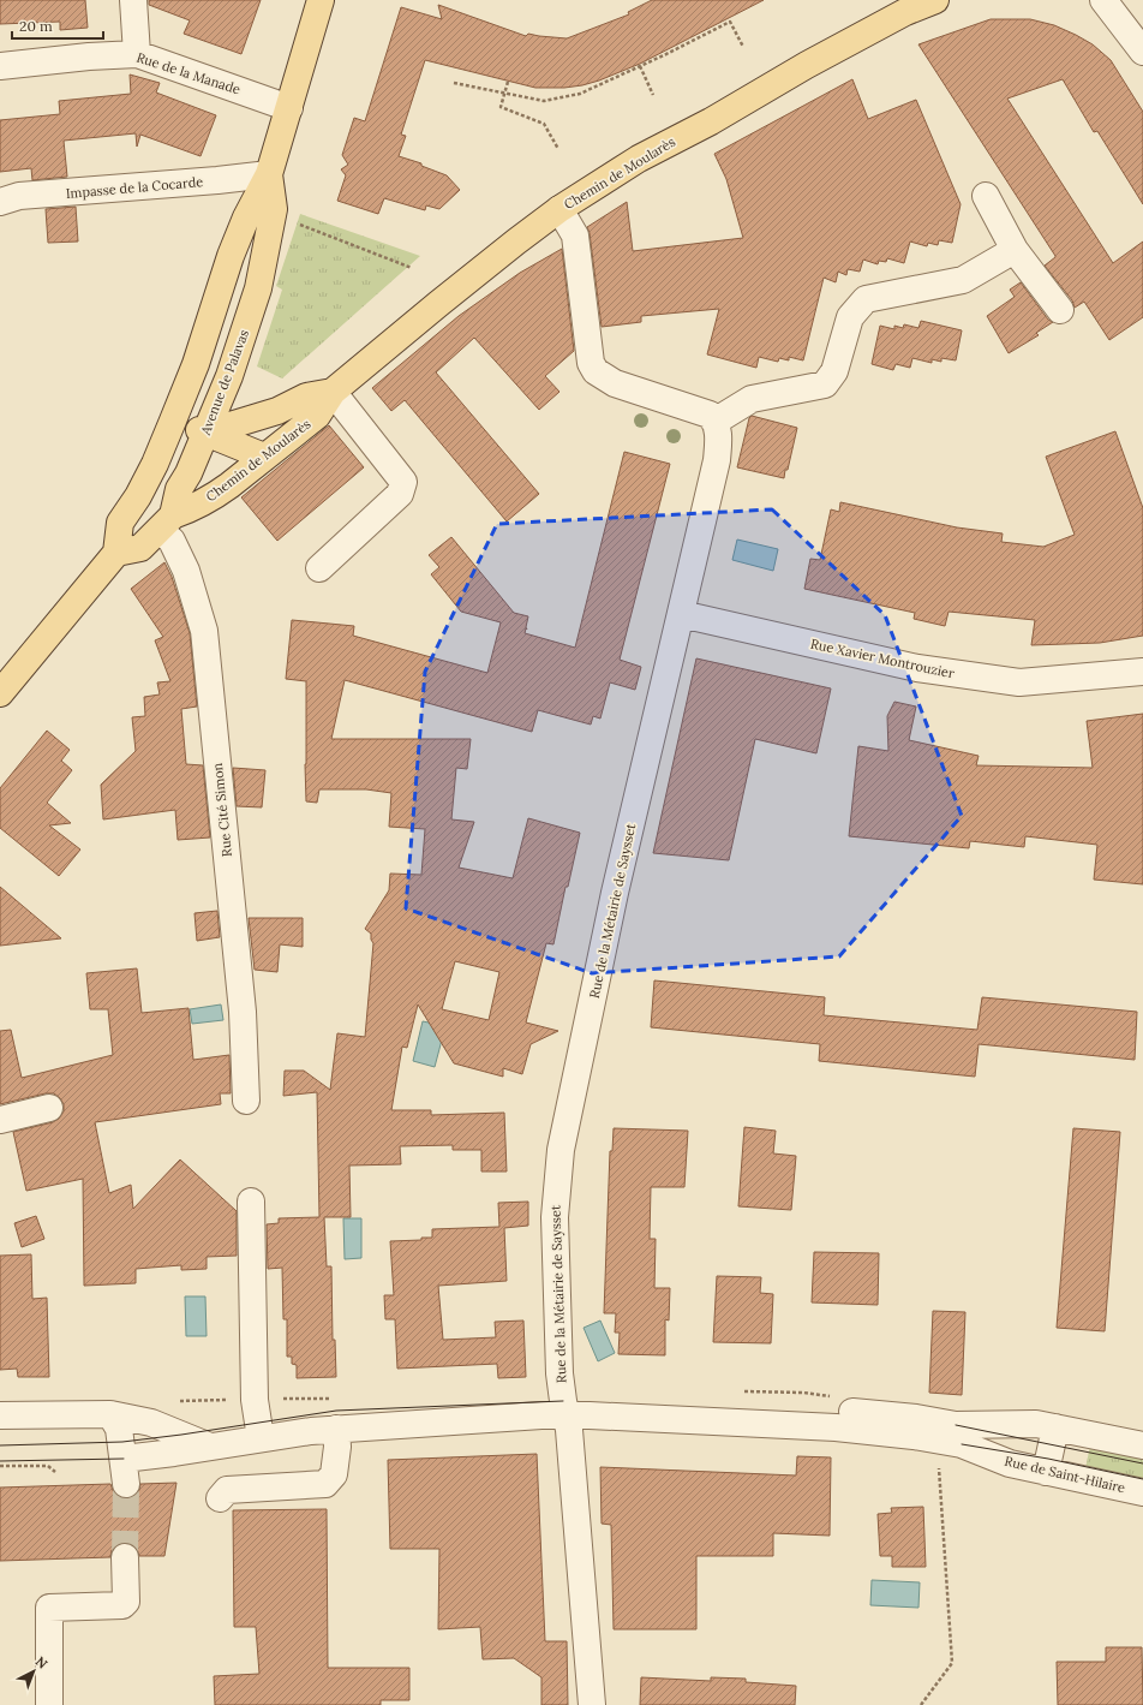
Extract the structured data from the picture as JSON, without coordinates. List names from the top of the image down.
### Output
{
  "streets": {
    "main road": ["Chemin de Moularès", "Avenue de Palavas"],
    "street": [
      "Rue de la Manade",
      "Impasse de la Cocarde",
      "Rue Xavier Montrouzier",
      "Rue Cité Simon",
      "Rue de la Métairie de Saysset",
      "Rue de Saint-Hilaire"
    ]
  },
  "crossings": [
    ["Rue de la Manade", "Avenue de Palavas"],
    ["Chemin de Moularès", "Avenue de Palavas"],
    ["Chemin de Moularès", "Rue Cité Simon"],
    ["Impasse de la Cocarde", "Avenue de Palavas"],
    ["Avenue de Palavas", "Rue Cité Simon"],
    ["Rue Xavier Montrouzier", "Rue de la Métairie de Saysset"]
  ],
  "scale_bar": "20 m",
  "north": "top right"
}
